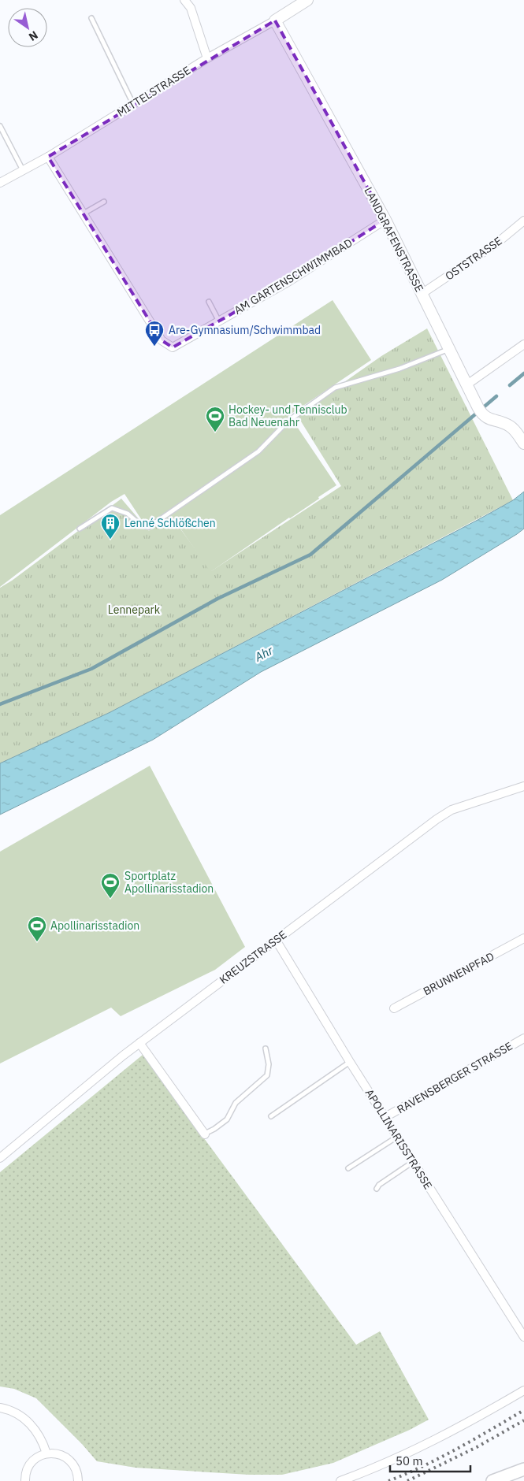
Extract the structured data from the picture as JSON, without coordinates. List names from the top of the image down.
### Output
{
  "streets": {
    "street": [
      "MITTELSTRASSE",
      "LANDGRAFENSTRASSE",
      "OSTSTRASSE",
      "AM GARTENSCHWIMMBAD",
      "KREUZSTRASSE",
      "BRUNNENPFAD",
      "RAVENSBERGER STRASSE",
      "APOLLINARISSTRASSE"
    ]
  },
  "crossings": [
    ["MITTELSTRASSE", "LANDGRAFENSTRASSE"],
    ["MITTELSTRASSE", "AM GARTENSCHWIMMBAD"],
    ["LANDGRAFENSTRASSE", "OSTSTRASSE"],
    ["LANDGRAFENSTRASSE", "AM GARTENSCHWIMMBAD"],
    ["KREUZSTRASSE", "APOLLINARISSTRASSE"],
    ["RAVENSBERGER STRASSE", "APOLLINARISSTRASSE"]
  ],
  "water": ["Ahr"],
  "parks": ["Lennepark"],
  "places": {
    "bus stop": ["Are-Gymnasium/Schwimmbad"],
    "sports": ["Hockey- und Tennisclub Bad Neuenahr", "Sportplatz Apollinarisstadion", "Apollinarisstadion"],
    "building": ["Lenné Schlößchen"]
  },
  "scale_bar": "50 m",
  "north": "bottom right"
}
